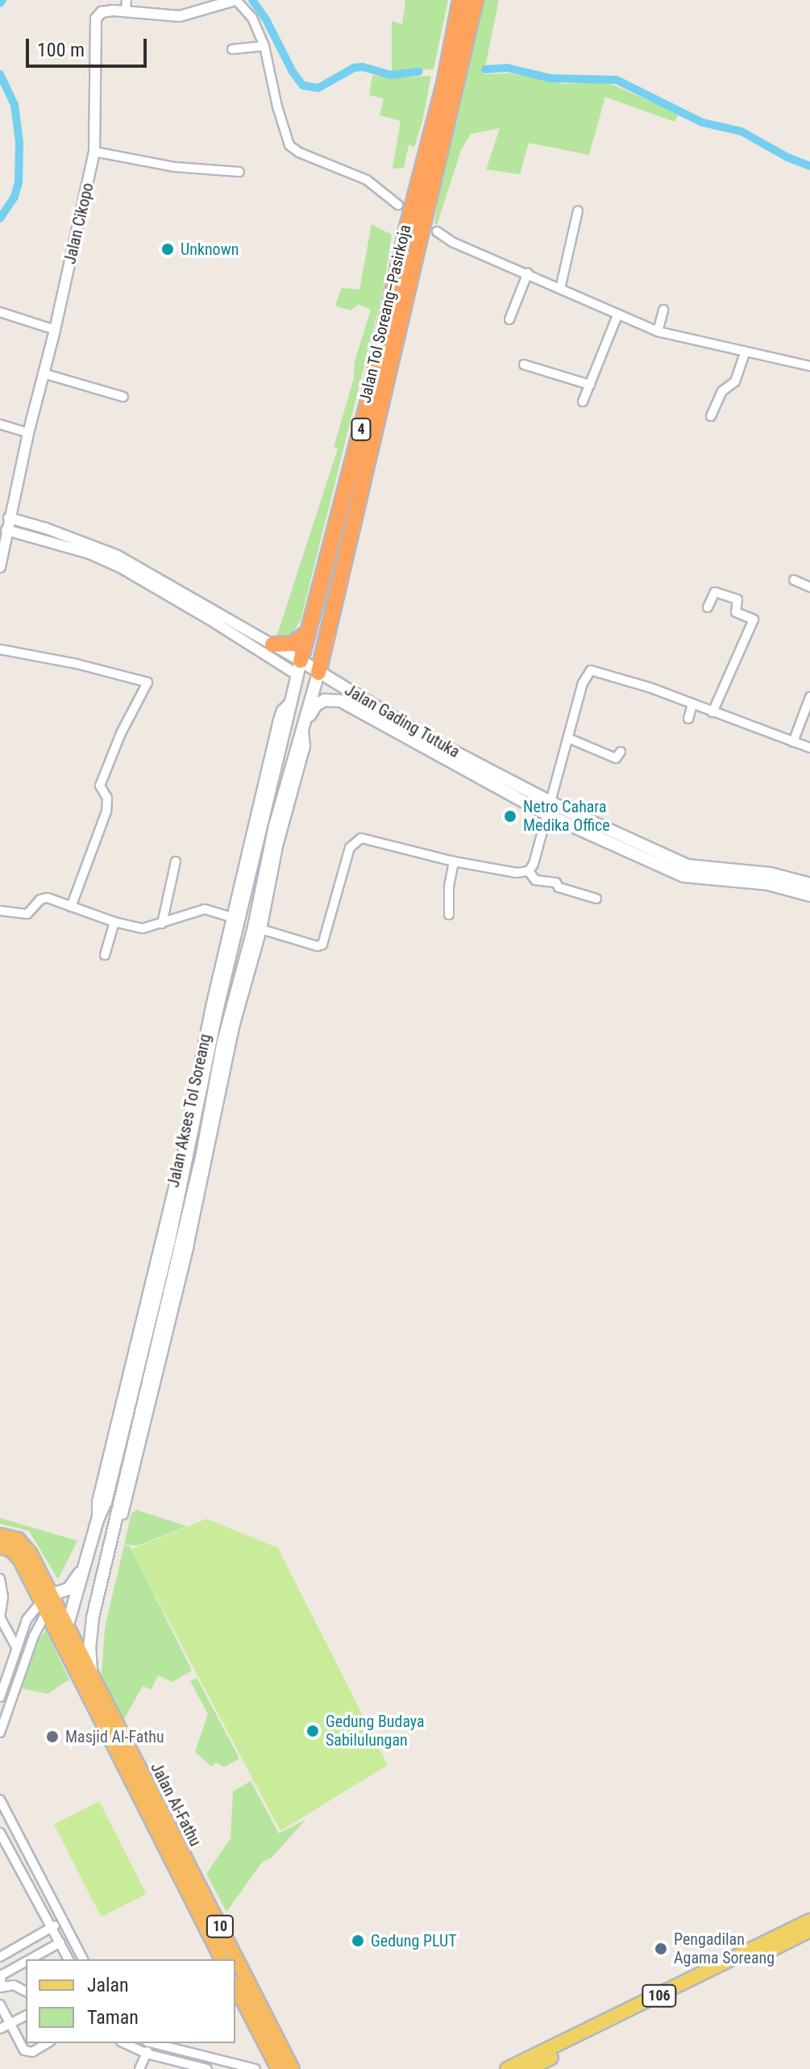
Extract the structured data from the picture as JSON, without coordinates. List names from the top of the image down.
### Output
{
  "streets": {
    "highway": [
      "Jalan Tol Soreang–Pasirkoja",
      "4",
      "Jalan Al-Fathu",
      "10"
    ],
    "main road": ["Jalan Gading Tutuka", "Jalan Akses Tol Soreang", "106"],
    "street": ["Jalan Cikopo"]
  },
  "crossings": [
    ["Jalan Cikopo", "Jalan Gading Tutuka"],
    ["Jalan Tol Soreang–Pasirkoja", "Jalan Gading Tutuka"],
    ["Jalan Tol Soreang–Pasirkoja", "Jalan Akses Tol Soreang"],
    ["Jalan Gading Tutuka", "Jalan Akses Tol Soreang"],
    ["Jalan Akses Tol Soreang", "Jalan Al-Fathu"]
  ],
  "places": [
    "Unknown",
    "Netro Cahara Medika Office",
    "Gedung Budaya Sabilulungan",
    "Masjid Al-Fathu",
    "Gedung PLUT",
    "Pengadilan Agama Soreang"
  ],
  "legend": ["Jalan", "Taman"],
  "scale_bar": "100 m"
}
